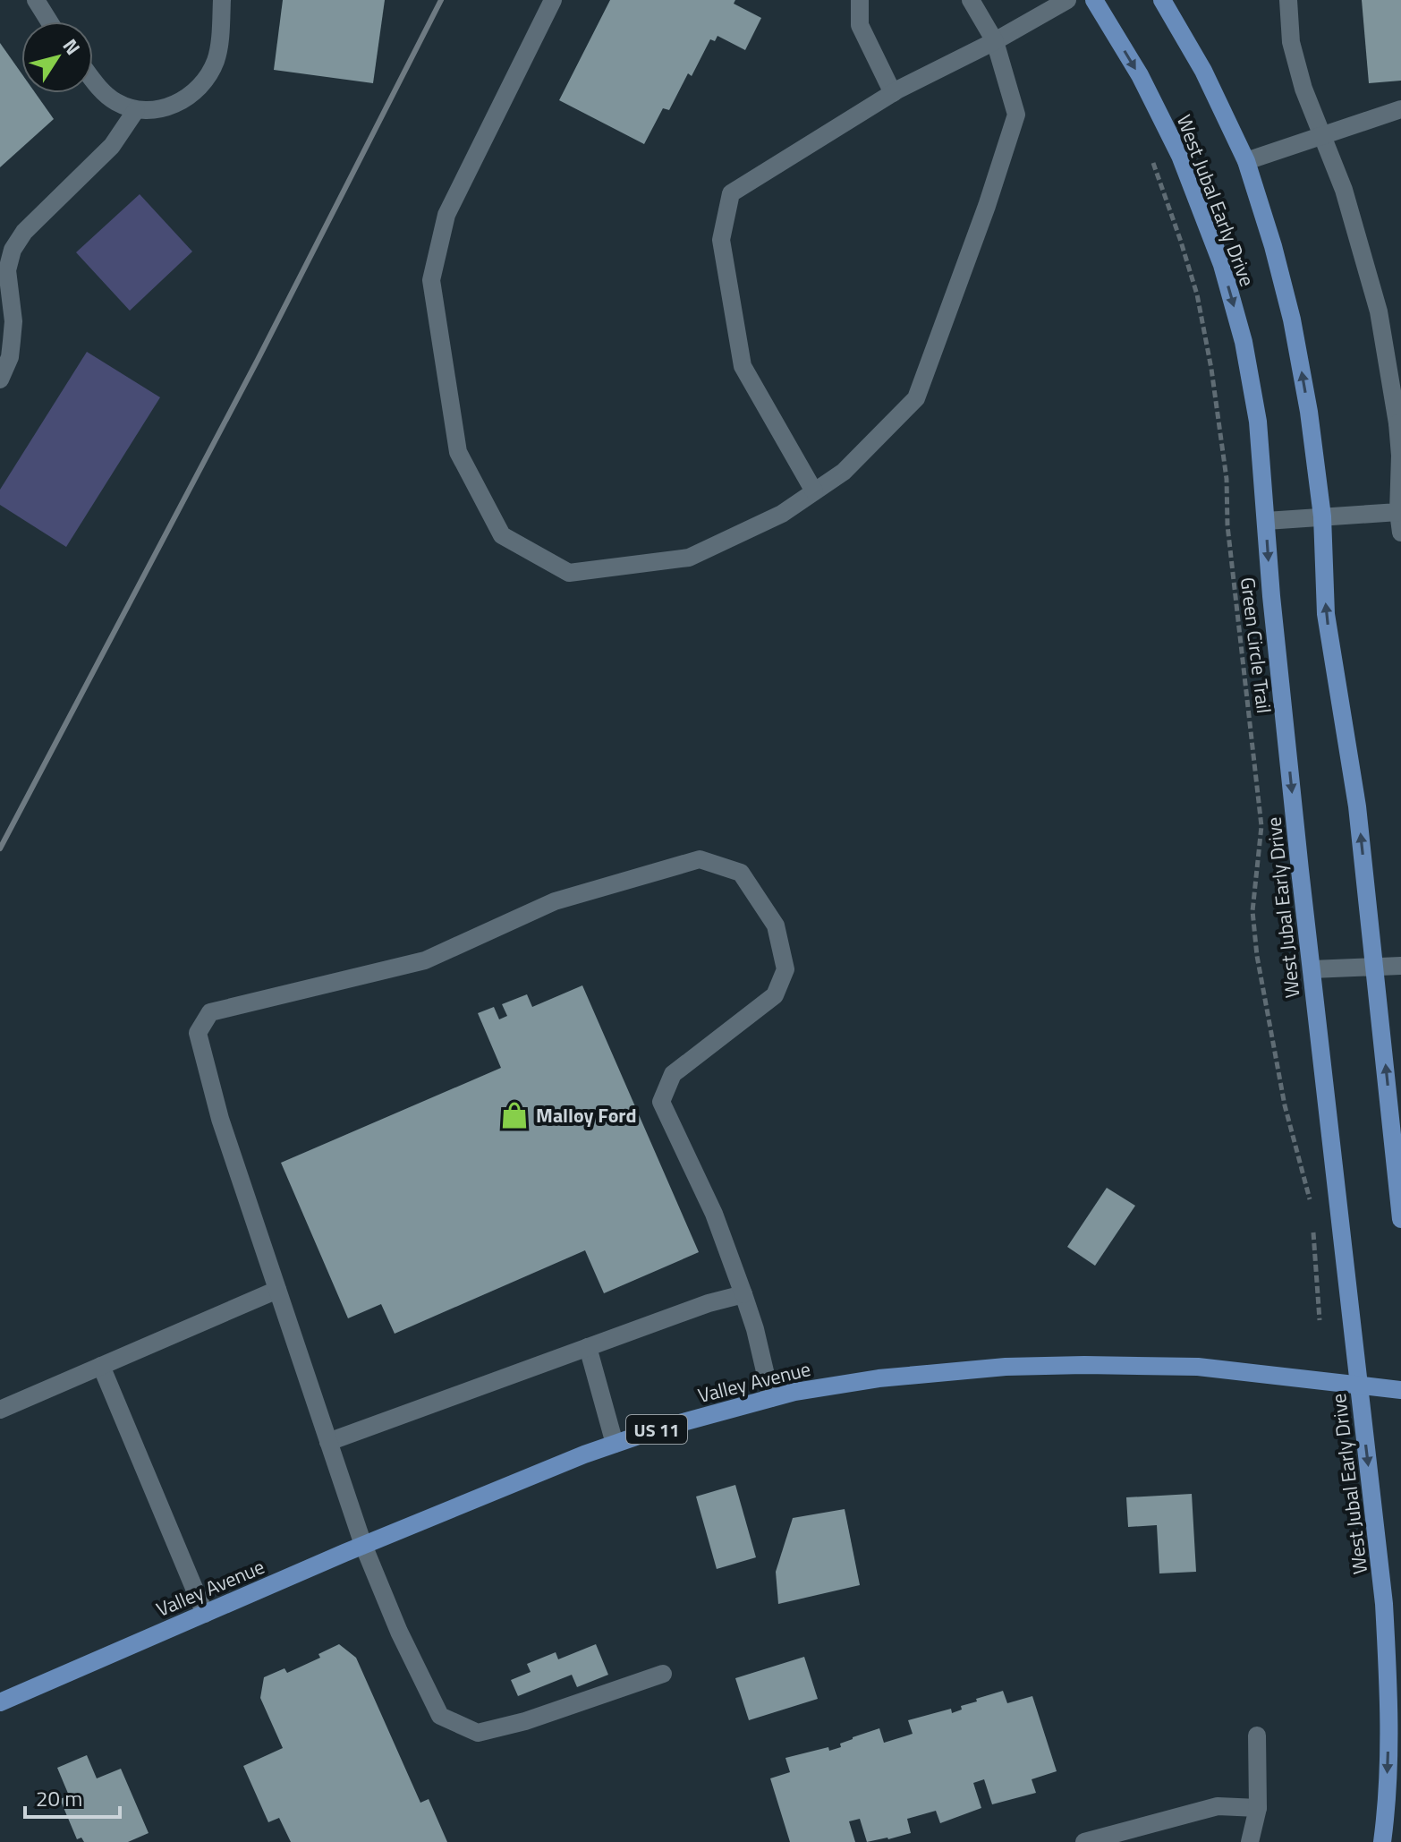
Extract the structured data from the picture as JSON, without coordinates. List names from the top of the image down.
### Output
{
  "streets": {
    "main road": ["West Jubal Early Drive", "Valley Avenue", "US 11"],
    "path": ["Green Circle Trail"]
  },
  "crossings": [
    ["West Jubal Early Drive", "Valley Avenue"]
  ],
  "places": {
    "shop": ["Malloy Ford"]
  },
  "scale_bar": "20 m",
  "north": "top right"
}
